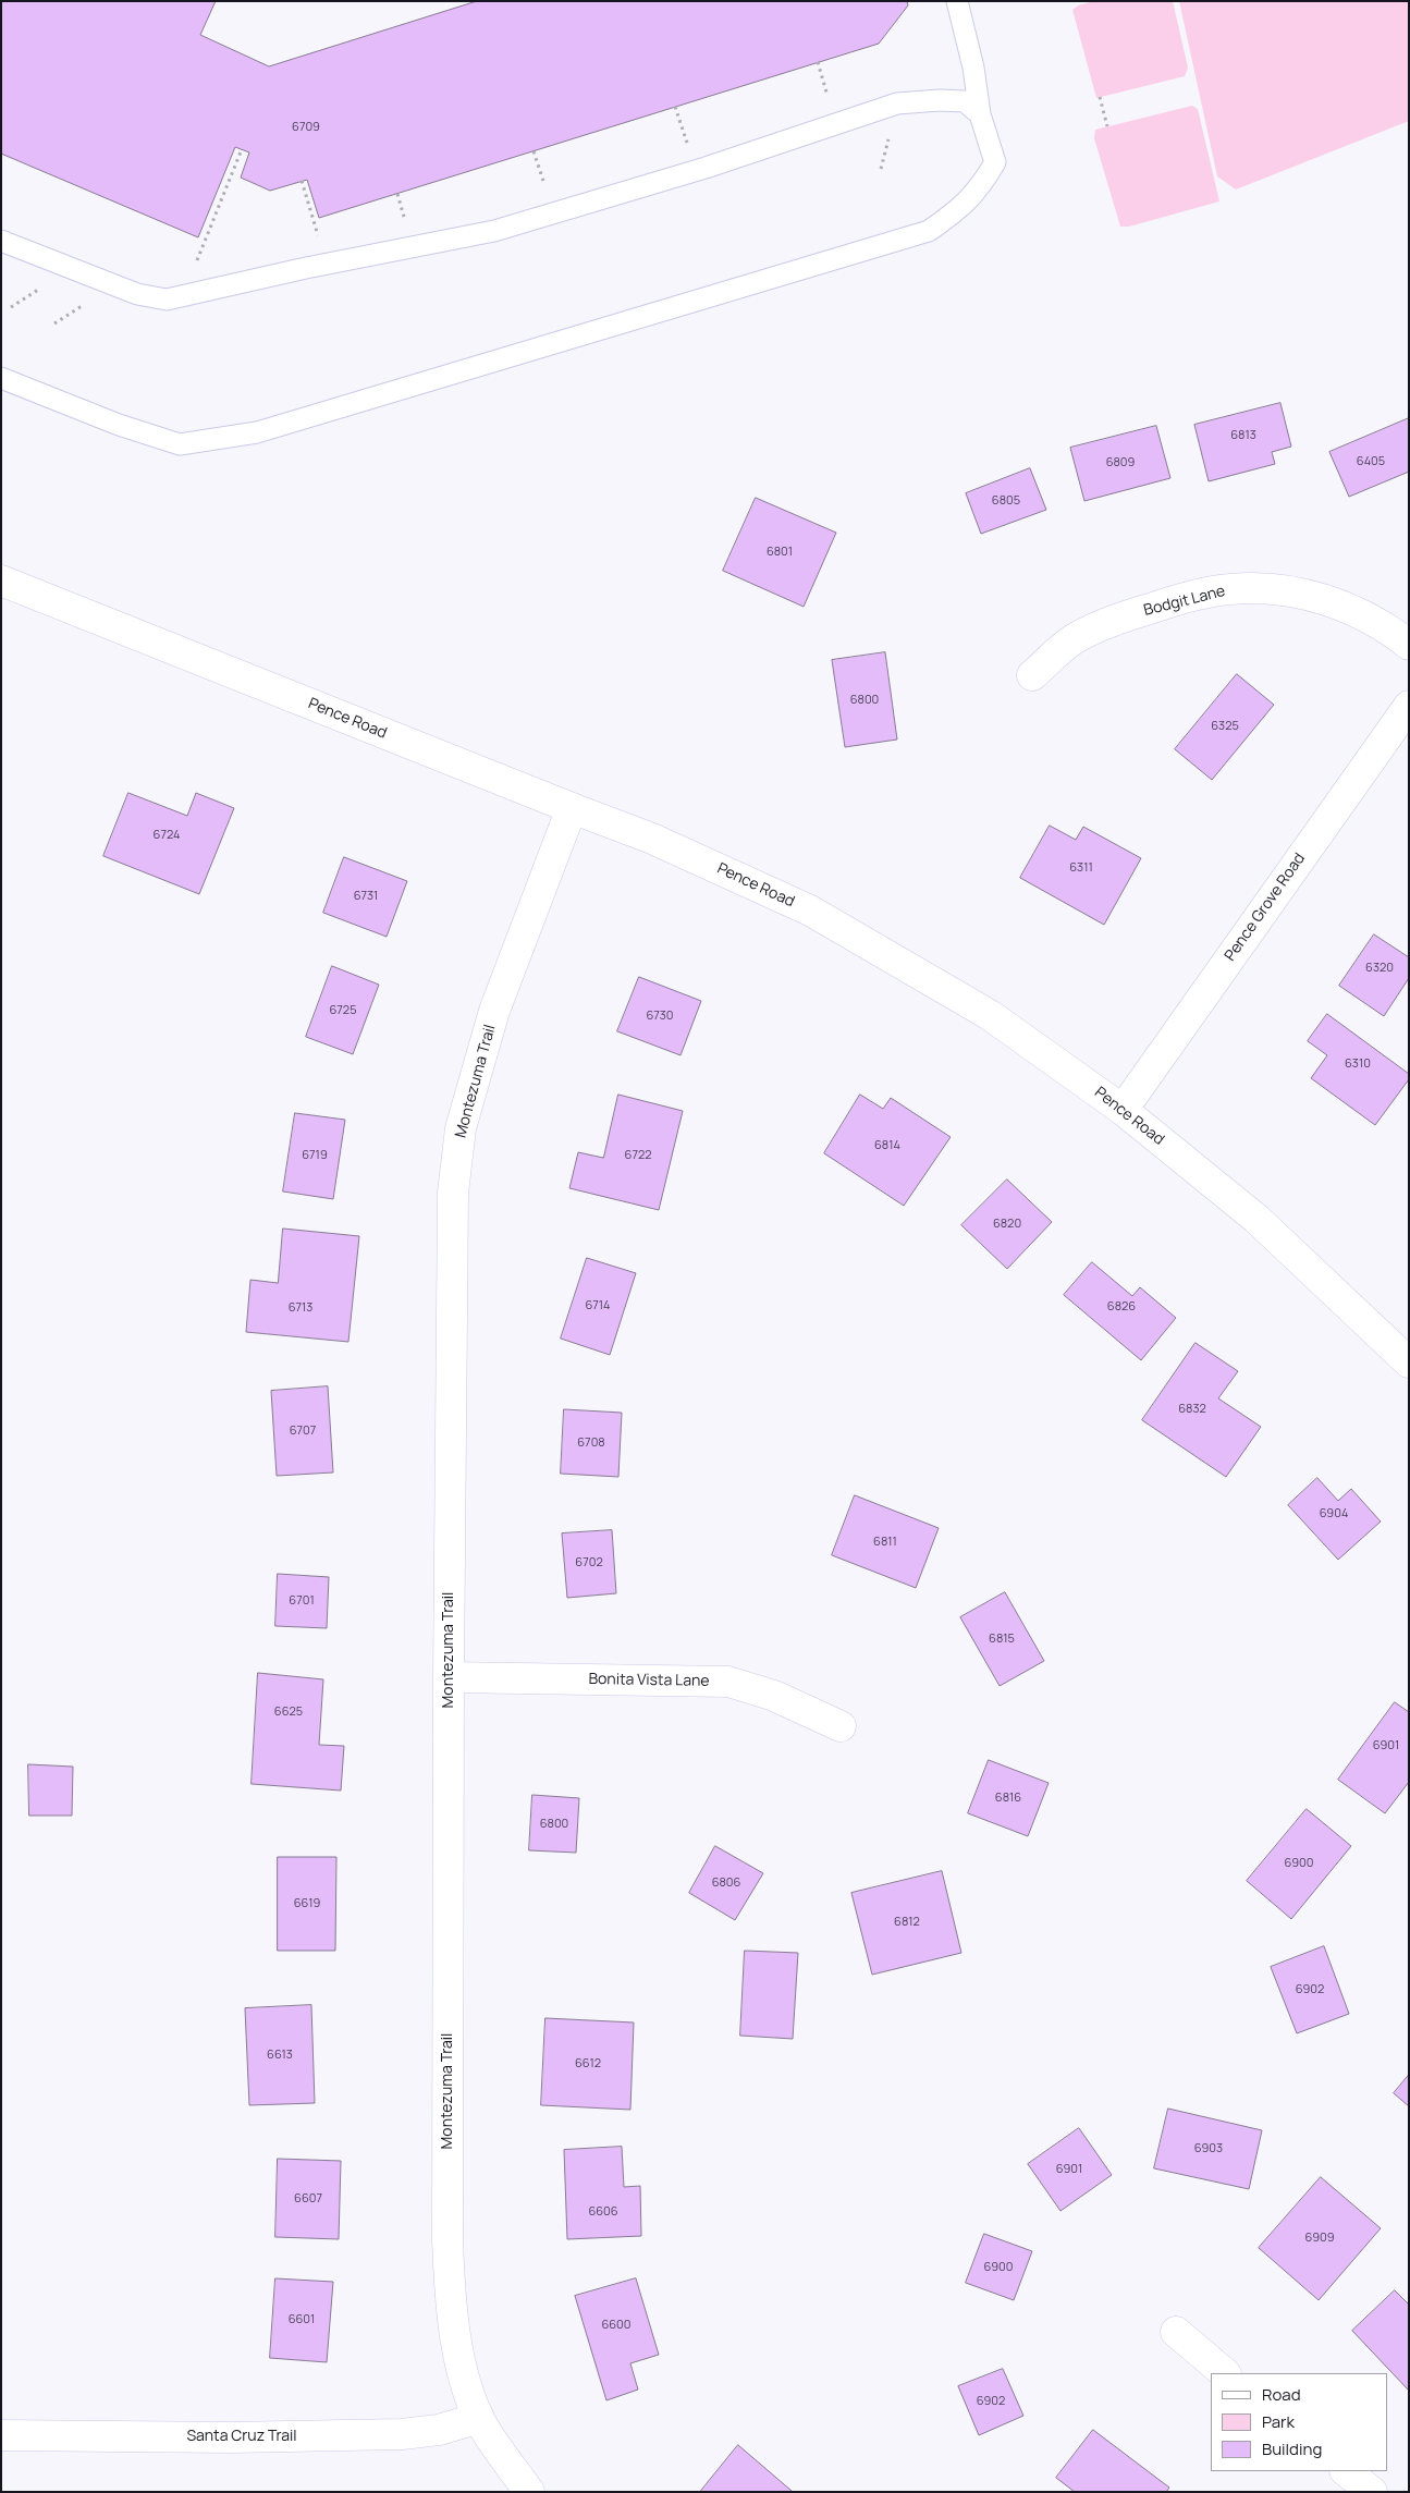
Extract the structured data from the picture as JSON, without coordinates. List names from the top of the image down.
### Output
{
  "streets": {
    "street": [
      "Bodgit Lane",
      "Pence Road",
      "Pence Grove Road",
      "Montezuma Trail",
      "Bonita Vista Lane",
      "Santa Cruz Trail"
    ]
  },
  "crossings": [
    ["Pence Road", "Pence Grove Road"],
    ["Pence Road", "Montezuma Trail"],
    ["Montezuma Trail", "Bonita Vista Lane"],
    ["Montezuma Trail", "Santa Cruz Trail"]
  ],
  "house_numbers": [
    "6709",
    "6813",
    "6405",
    "6809",
    "6805",
    "6801",
    "6800",
    "6325",
    "6724",
    "6311",
    "6731",
    "6320",
    "6725",
    "6730",
    "6310",
    "6814",
    "6719",
    "6722",
    "6820",
    "6714",
    "6826",
    "6713",
    "6832",
    "6707",
    "6708",
    "6904",
    "6811",
    "6702",
    "6701",
    "6815",
    "6625",
    "6901",
    "6816",
    "6800",
    "6900",
    "6806",
    "6619",
    "6812",
    "6902",
    "6613",
    "6612",
    "6903",
    "6901",
    "6607",
    "6606",
    "6909",
    "6900",
    "6601",
    "6600",
    "6902"
  ],
  "legend": ["Road", "Park", "Building"]
}
